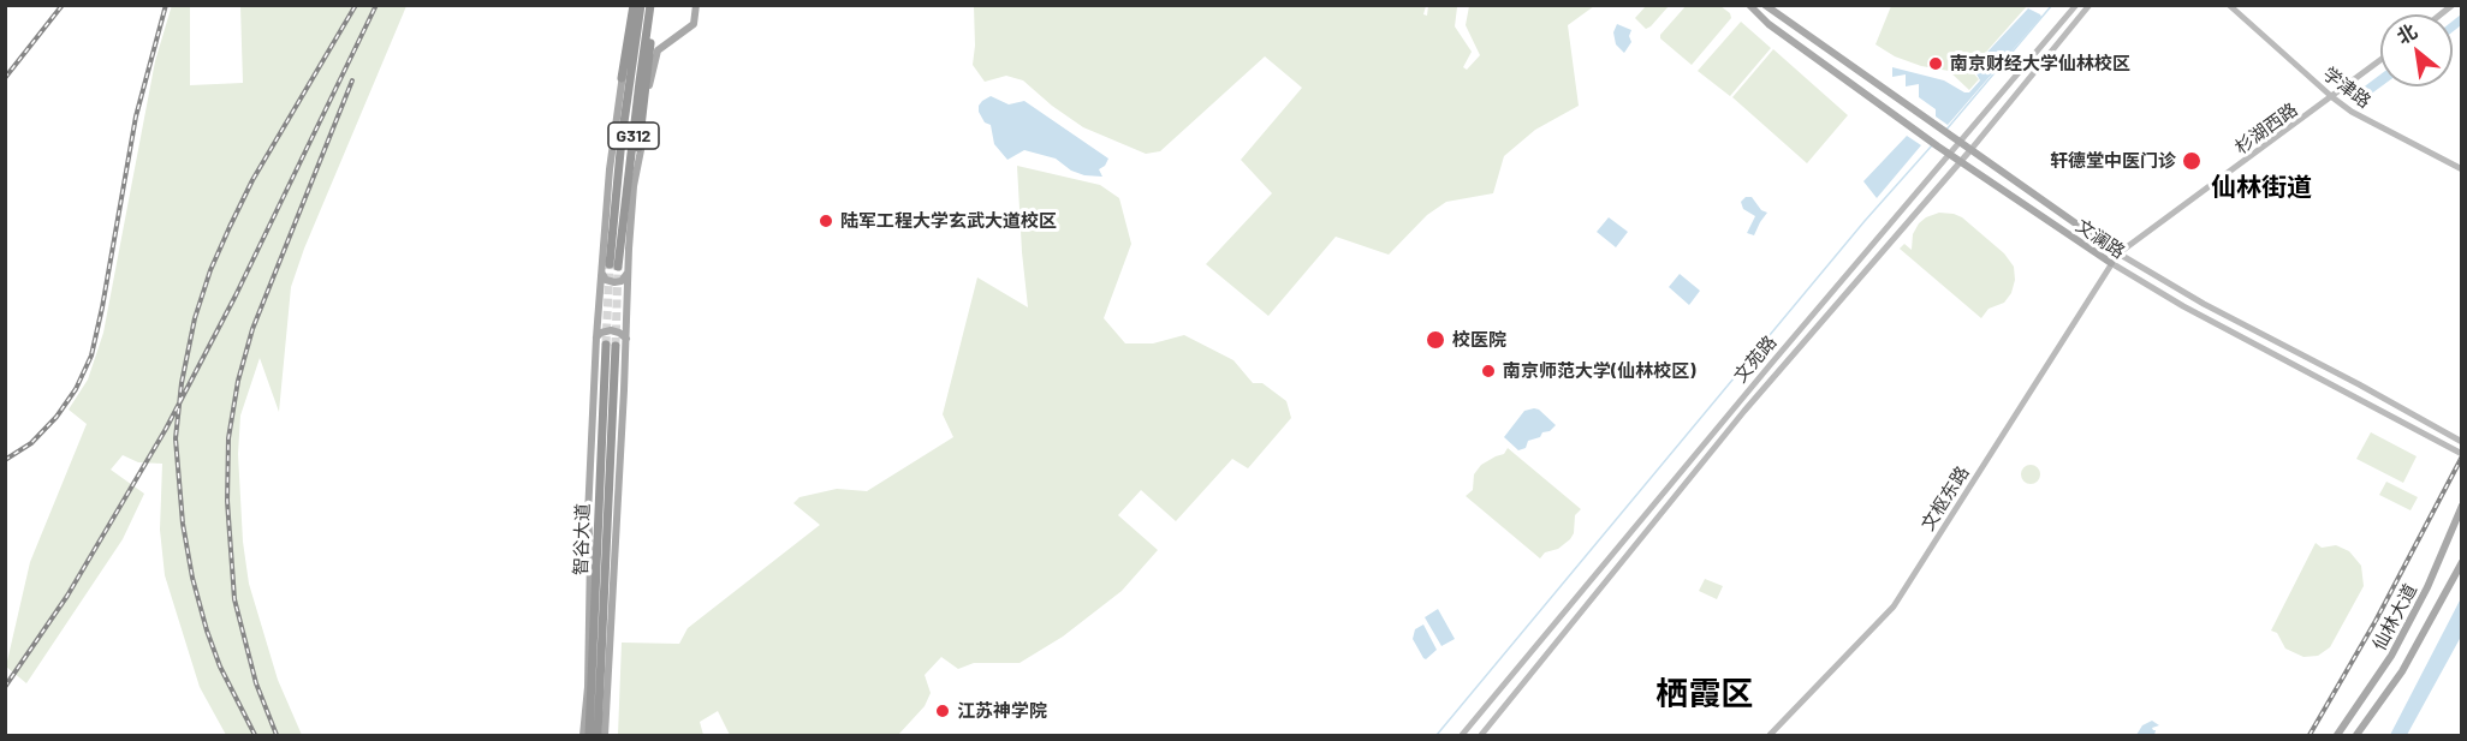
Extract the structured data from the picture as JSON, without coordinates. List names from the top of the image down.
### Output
{
  "streets": {
    "highway": ["G312", "智谷大道"],
    "main road": [
      "学津路",
      "杉湖西路",
      "文澜路",
      "文苑路",
      "文枢东路",
      "仙林大道"
    ]
  },
  "crossings": [
    ["学津路", "杉湖西路"],
    ["杉湖西路", "文澜路"],
    ["杉湖西路", "文枢东路"],
    ["文澜路", "文苑路"],
    ["文澜路", "文枢东路"]
  ],
  "districts": ["仙林街道", "栖霞区"],
  "places": [
    "南京财经大学仙林校区",
    "轩德堂中医门诊",
    "陆军工程大学玄武大道校区",
    "校医院",
    "南京师范大学(仙林校区)",
    "江苏神学院"
  ],
  "north": "top left"
}
